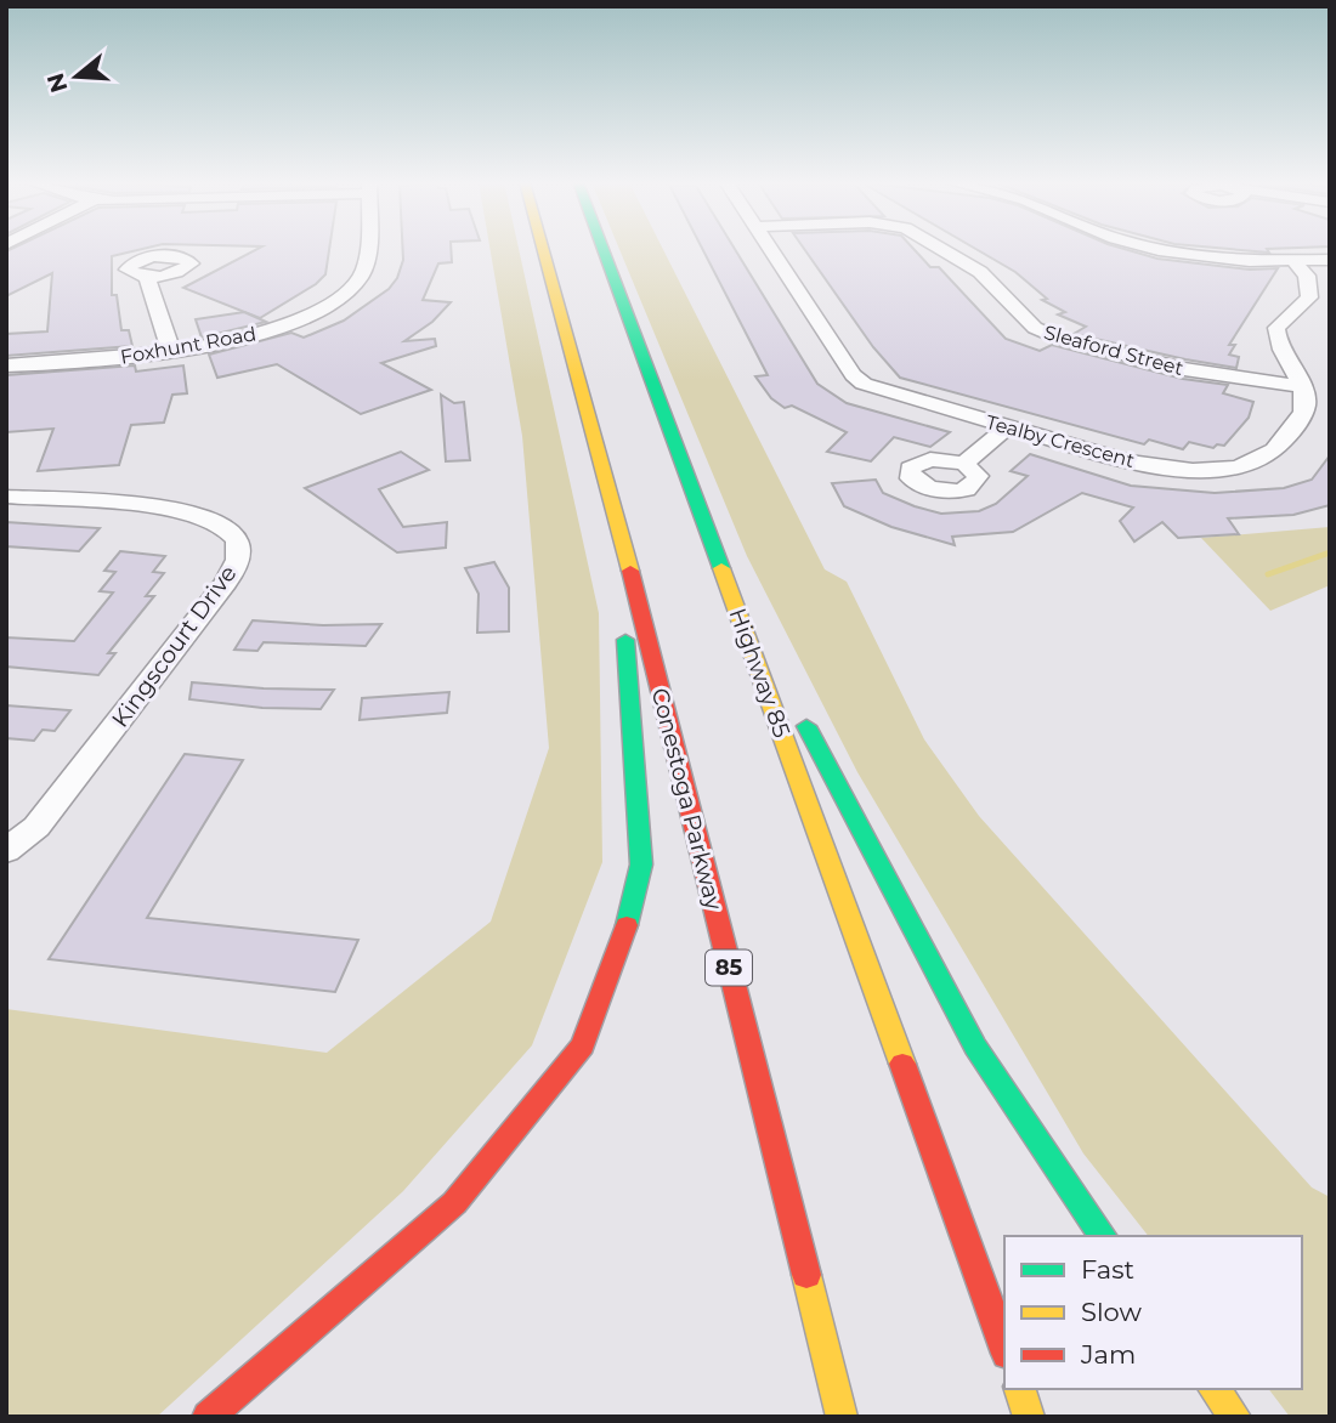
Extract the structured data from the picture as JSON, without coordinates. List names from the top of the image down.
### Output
{
  "streets": {
    "highway": ["Highway 85", "Conestoga Parkway", "85"],
    "street": [
      "Foxhunt Road",
      "Sleaford Street",
      "Tealby Crescent",
      "Kingscourt Drive"
    ]
  },
  "crossings": [
    ["Sleaford Street", "Tealby Crescent"]
  ],
  "legend": ["Fast", "Slow", "Jam"],
  "north": "left"
}
